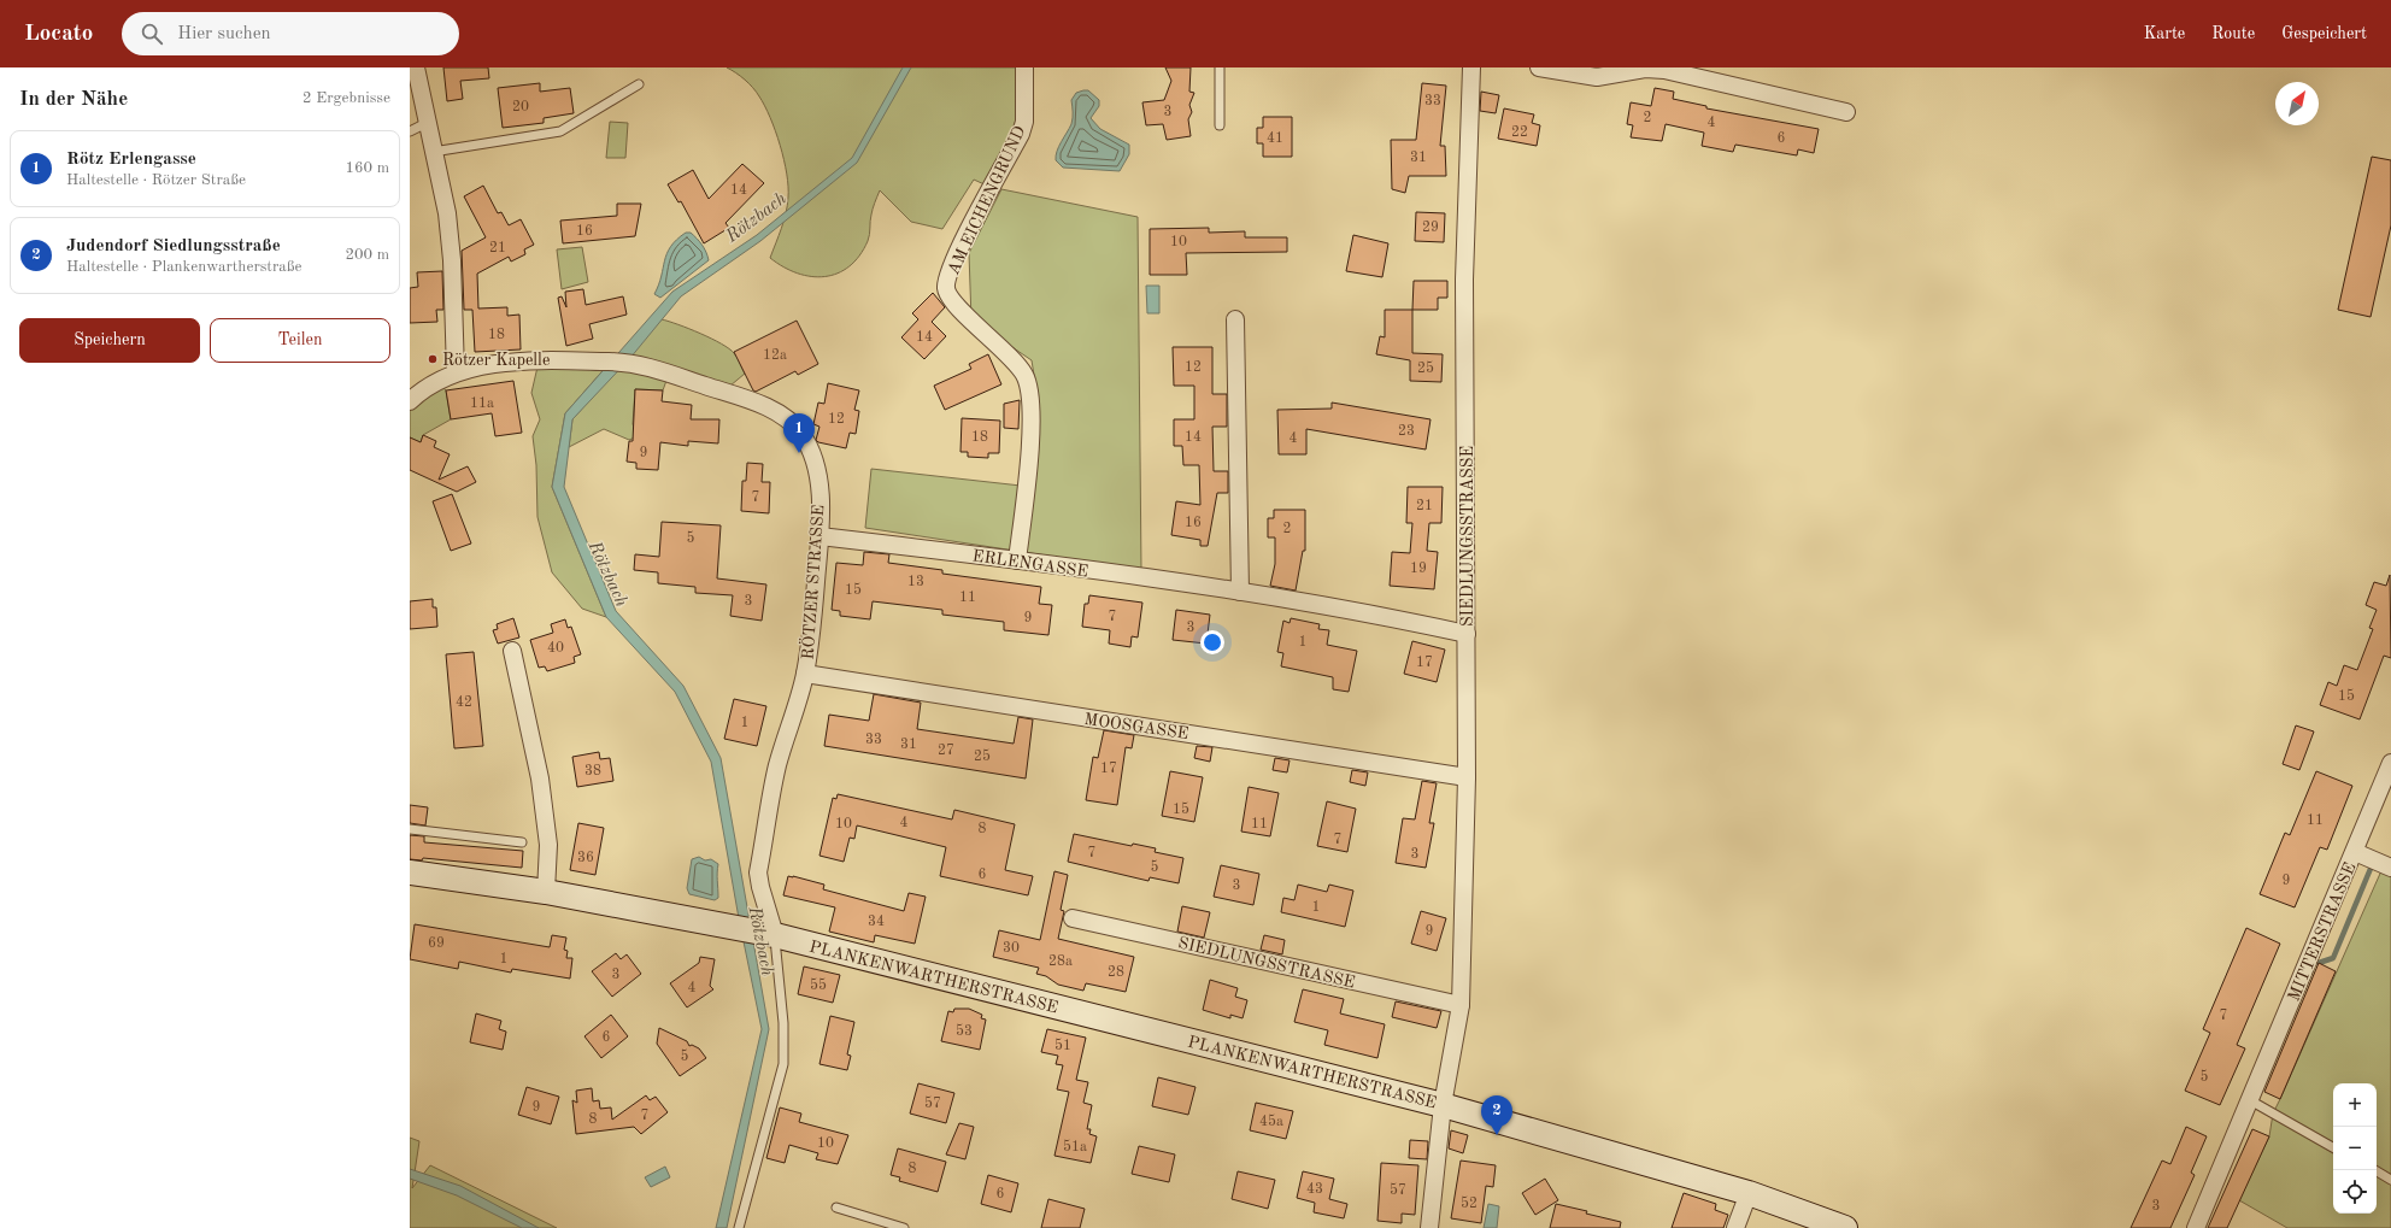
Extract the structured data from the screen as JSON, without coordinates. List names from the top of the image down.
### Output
{
  "streets": {
    "main road": ["PLANKENWARTHERSTRASSE"],
    "street": [
      "AM EICHENGRUND",
      "SIEDLUNGSSTRASSE",
      "ERLENGASSE",
      "RÖTZER STRASSE",
      "MOOSGASSE",
      "MITTERSTRASSE"
    ]
  },
  "crossings": [
    ["AM EICHENGRUND", "ERLENGASSE"],
    ["SIEDLUNGSSTRASSE", "ERLENGASSE"],
    ["SIEDLUNGSSTRASSE", "MOOSGASSE"],
    ["SIEDLUNGSSTRASSE", "PLANKENWARTHERSTRASSE"],
    ["ERLENGASSE", "RÖTZER STRASSE"],
    ["RÖTZER STRASSE", "MOOSGASSE"],
    ["RÖTZER STRASSE", "PLANKENWARTHERSTRASSE"]
  ],
  "water": ["Rötzbach"],
  "places": ["Rötzer Kapelle"],
  "house_numbers": [
    "33",
    "20",
    "3",
    "2",
    "4",
    "22",
    "41",
    "6",
    "31",
    "14",
    "29",
    "16",
    "10",
    "21",
    "18",
    "14",
    "12a",
    "12",
    "25",
    "11a",
    "12",
    "23",
    "18",
    "14",
    "4",
    "9",
    "7",
    "21",
    "16",
    "2",
    "5",
    "19",
    "13",
    "15",
    "11",
    "3",
    "7",
    "9",
    "3",
    "1",
    "40",
    "17",
    "15",
    "42",
    "1",
    "33",
    "31",
    "27",
    "25",
    "17",
    "38",
    "15",
    "11",
    "4",
    "10",
    "11",
    "8",
    "7",
    "7",
    "3",
    "36",
    "5",
    "6",
    "9",
    "3",
    "1",
    "34",
    "9",
    "69",
    "30",
    "1",
    "28a",
    "28",
    "3",
    "55",
    "4",
    "7",
    "53",
    "6",
    "51",
    "5",
    "5",
    "57",
    "9",
    "7",
    "8",
    "45a",
    "10",
    "51a",
    "8",
    "43",
    "57",
    "6",
    "52",
    "3"
  ],
  "north": "top right",
  "page": {
    "header": "Locato",
    "search": "Hier suchen",
    "nav": ["Karte", "Route", "Gespeichert"],
    "heading": ["In der Nähe", "2 Ergebnisse"],
    "list": [
      {
        "mark": "1",
        "name": "Rötz Erlengasse",
        "note": "Haltestelle · Rötzer Straße",
        "value": "160 m"
      },
      {
        "mark": "2",
        "name": "Judendorf Siedlungsstraße",
        "note": "Haltestelle · Plankenwartherstraße",
        "value": "200 m"
      }
    ],
    "buttons": ["Speichern", "Teilen"],
    "pins": ["1", "2"],
    "map_buttons": ["+", "−"]
  }
}
